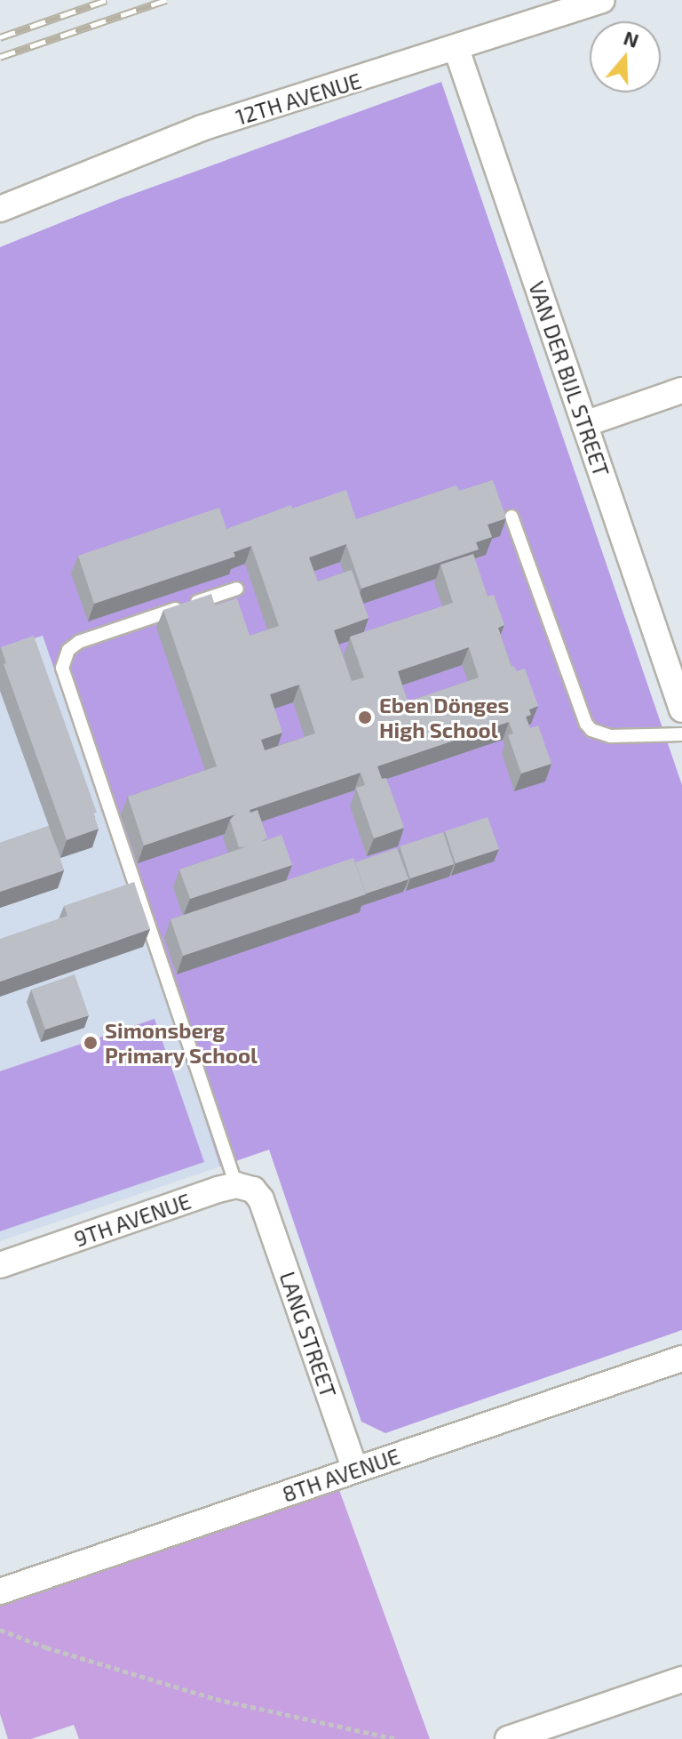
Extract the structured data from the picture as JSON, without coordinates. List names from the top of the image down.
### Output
{
  "streets": {
    "street": [
      "12TH AVENUE",
      "VAN DER BIJL STREET",
      "9TH AVENUE",
      "LANG STREET",
      "8TH AVENUE"
    ]
  },
  "crossings": [
    ["12TH AVENUE", "VAN DER BIJL STREET"],
    ["9TH AVENUE", "LANG STREET"],
    ["LANG STREET", "8TH AVENUE"]
  ],
  "places": ["Eben Dönges High School", "Simonsberg Primary School"],
  "north": "top"
}
